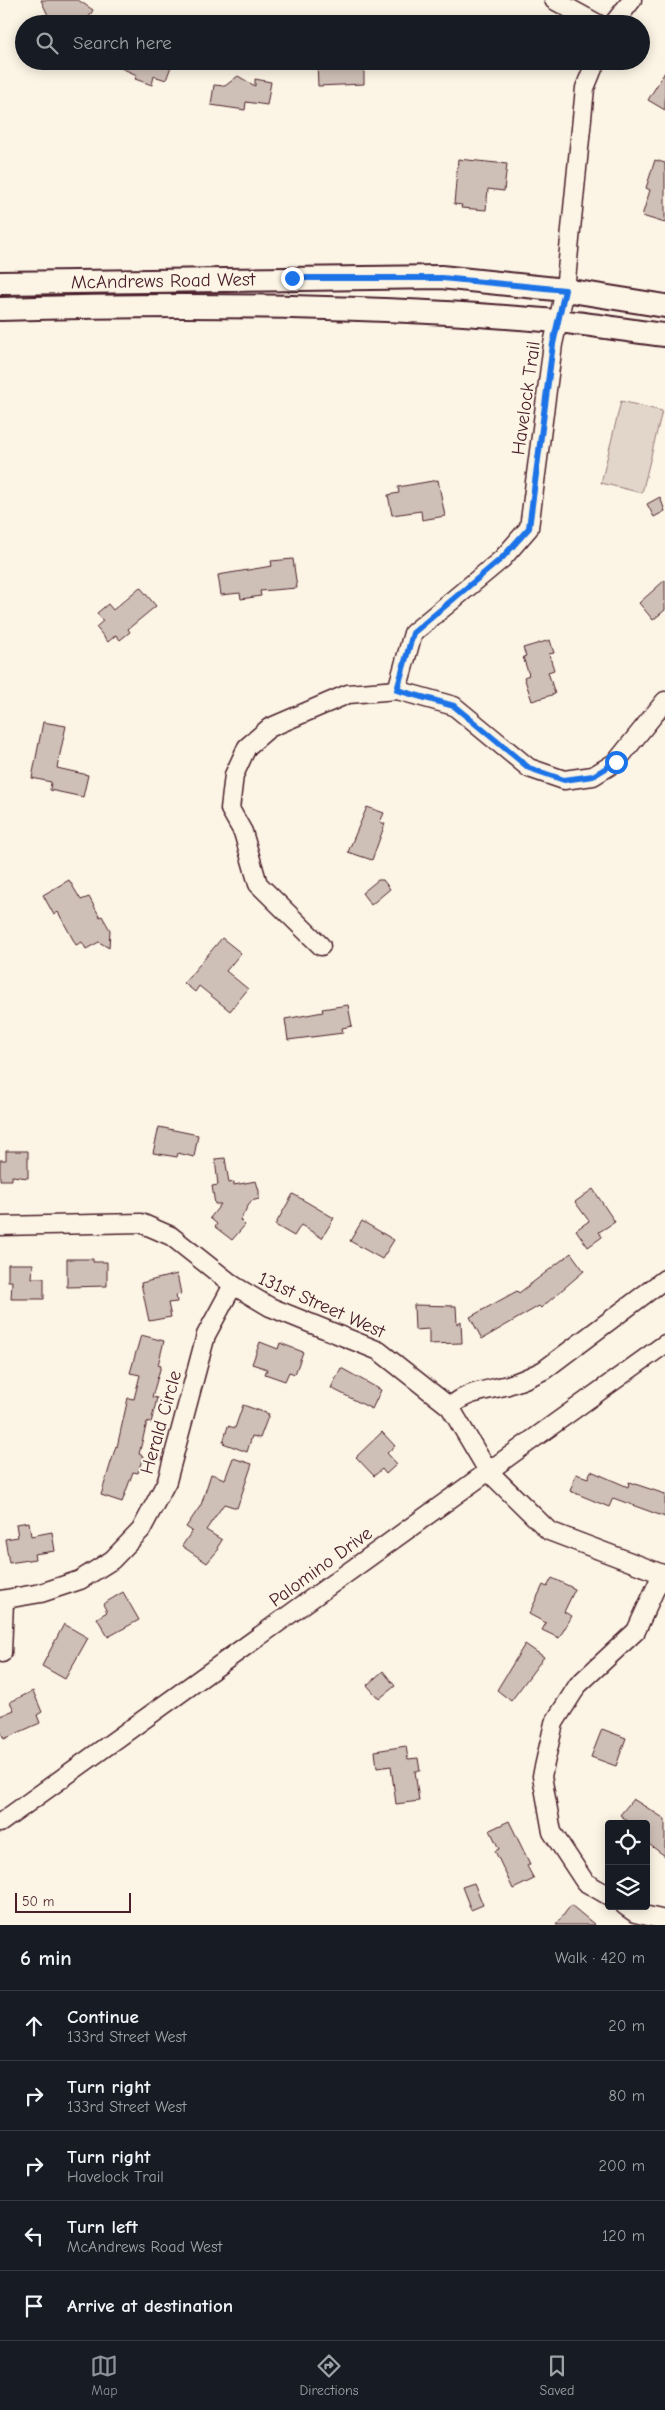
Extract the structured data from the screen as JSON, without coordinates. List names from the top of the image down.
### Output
{
  "streets": {
    "main road": ["McAndrews Road West"],
    "street": [
      "Havelock Trail",
      "131st Street West",
      "Herald Circle",
      "Palomino Drive"
    ]
  },
  "crossings": [
    ["McAndrews Road West", "Havelock Trail"],
    ["131st Street West", "Herald Circle"],
    ["131st Street West", "Palomino Drive"]
  ],
  "scale_bar": "50 m",
  "page": {
    "search": "Search here",
    "scale": "50 m",
    "heading": ["6 min", "Walk · 420 m"],
    "list": [
      ["Continue", "133rd Street West", "20 m"],
      ["Turn right", "133rd Street West", "80 m"],
      ["Turn right", "Havelock Trail", "200 m"],
      ["Turn left", "McAndrews Road West", "120 m"],
      "Arrive at destination"
    ],
    "nav": ["Map", "Directions", "Saved"]
  }
}
